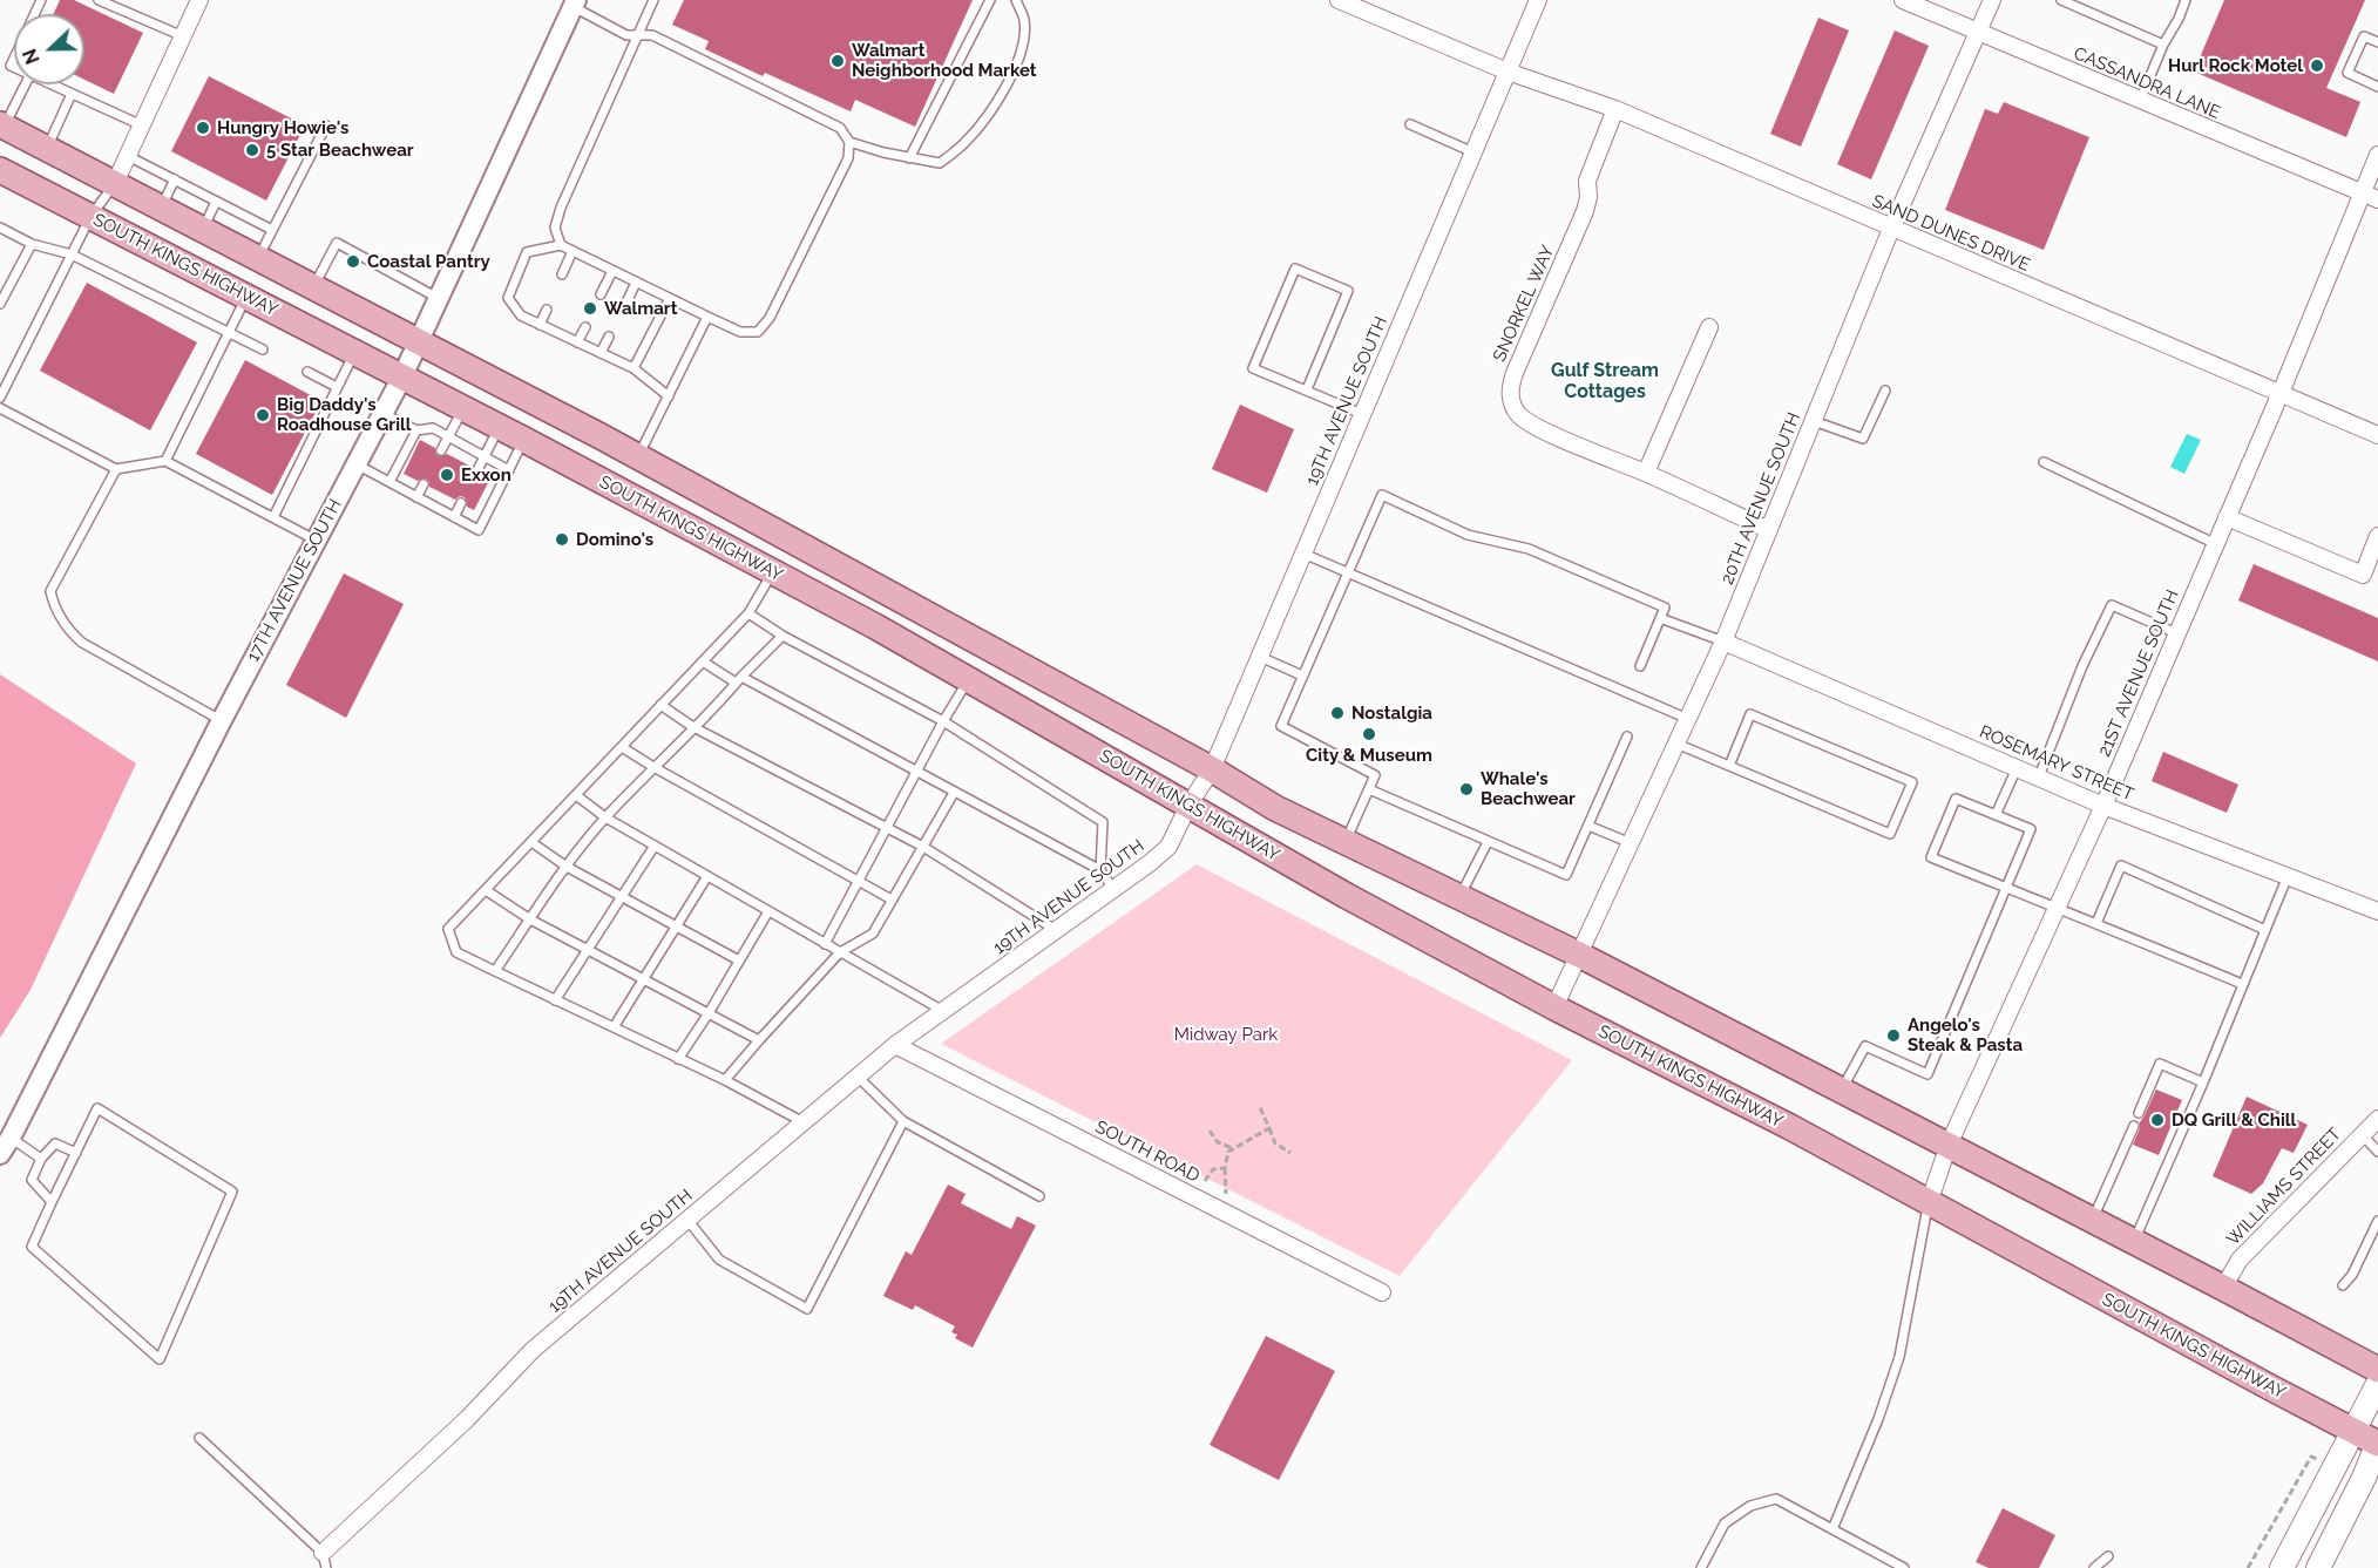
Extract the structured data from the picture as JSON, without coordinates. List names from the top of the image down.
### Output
{
  "streets": {
    "main road": ["SOUTH KINGS HIGHWAY"],
    "street": [
      "CASSANDRA LANE",
      "SAND DUNES DRIVE",
      "SNORKEL WAY",
      "19TH AVENUE SOUTH",
      "20TH AVENUE SOUTH",
      "17TH AVENUE SOUTH",
      "21ST AVENUE SOUTH",
      "ROSEMARY STREET",
      "SOUTH ROAD",
      "WILLIAMS STREET"
    ]
  },
  "crossings": [
    ["CASSANDRA LANE", "20TH AVENUE SOUTH"],
    ["CASSANDRA LANE", "21ST AVENUE SOUTH"],
    ["SAND DUNES DRIVE", "SNORKEL WAY"],
    ["SAND DUNES DRIVE", "19TH AVENUE SOUTH"],
    ["SAND DUNES DRIVE", "20TH AVENUE SOUTH"],
    ["SAND DUNES DRIVE", "21ST AVENUE SOUTH"],
    ["SOUTH KINGS HIGHWAY", "19TH AVENUE SOUTH"],
    ["SOUTH KINGS HIGHWAY", "20TH AVENUE SOUTH"],
    ["SOUTH KINGS HIGHWAY", "17TH AVENUE SOUTH"],
    ["SOUTH KINGS HIGHWAY", "21ST AVENUE SOUTH"],
    ["SNORKEL WAY", "20TH AVENUE SOUTH"],
    ["19TH AVENUE SOUTH", "SOUTH ROAD"],
    ["20TH AVENUE SOUTH", "ROSEMARY STREET"],
    ["21ST AVENUE SOUTH", "ROSEMARY STREET"]
  ],
  "districts": ["Gulf Stream Cottages"],
  "parks": ["Midway Park"],
  "places": [
    "Walmart Neighborhood Market",
    "Hurl Rock Motel",
    "Hungry Howie's",
    "5 Star Beachwear",
    "Coastal Pantry",
    "Walmart",
    "Big Daddy's Roadhouse Grill",
    "Exxon",
    "Domino's",
    "Nostalgia",
    "City & Museum",
    "Whale's Beachwear",
    "Angelo's Steak & Pasta",
    "DQ Grill & Chill"
  ],
  "north": "left"
}
